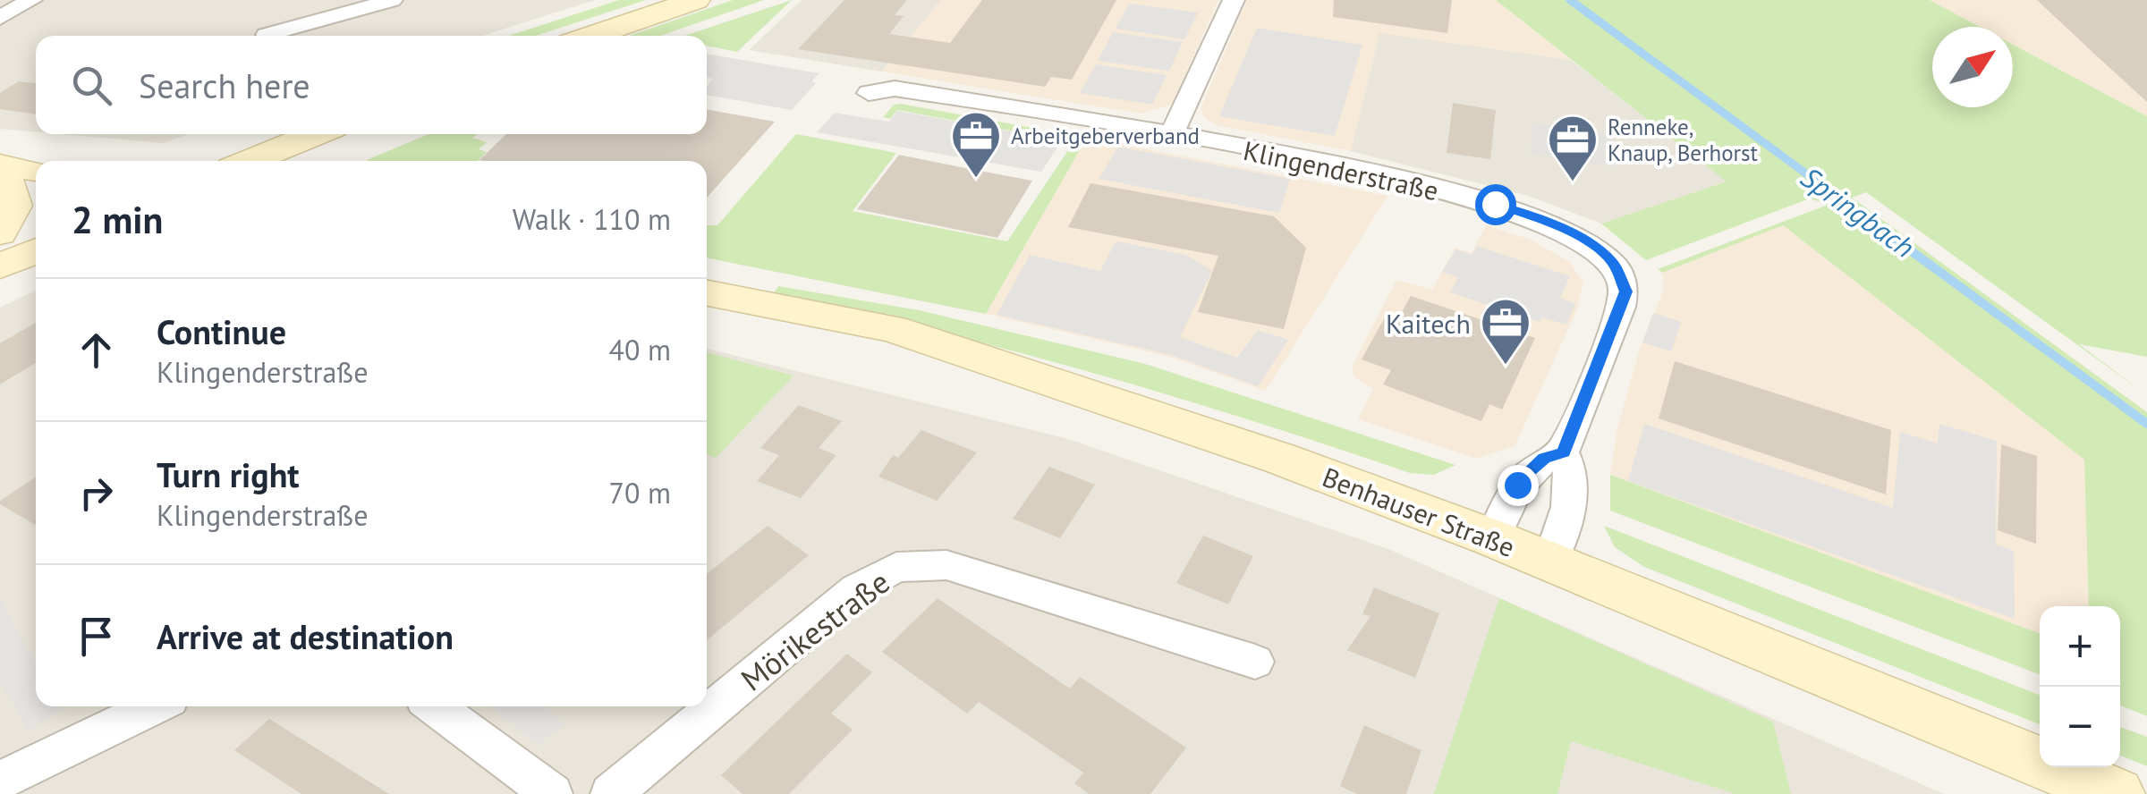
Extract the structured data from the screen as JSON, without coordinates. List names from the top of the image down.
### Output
{
  "streets": {
    "main road": ["Benhauser Straße"],
    "street": ["Klingenderstraße", "Mörikestraße"]
  },
  "crossings": [
    ["Klingenderstraße", "Benhauser Straße"]
  ],
  "water": ["Springbach"],
  "places": {
    "office": ["Arbeitgeberverband", "Renneke, Knaup, Berhorst", "Kaitech"]
  },
  "north": "top right",
  "page": {
    "search": "Search here",
    "heading": ["2 min", "Walk · 110 m"],
    "list": [
      ["Continue", "Klingenderstraße", "40 m"],
      ["Turn right", "Klingenderstraße", "70 m"],
      "Arrive at destination"
    ],
    "map_buttons": ["+", "−"]
  }
}
